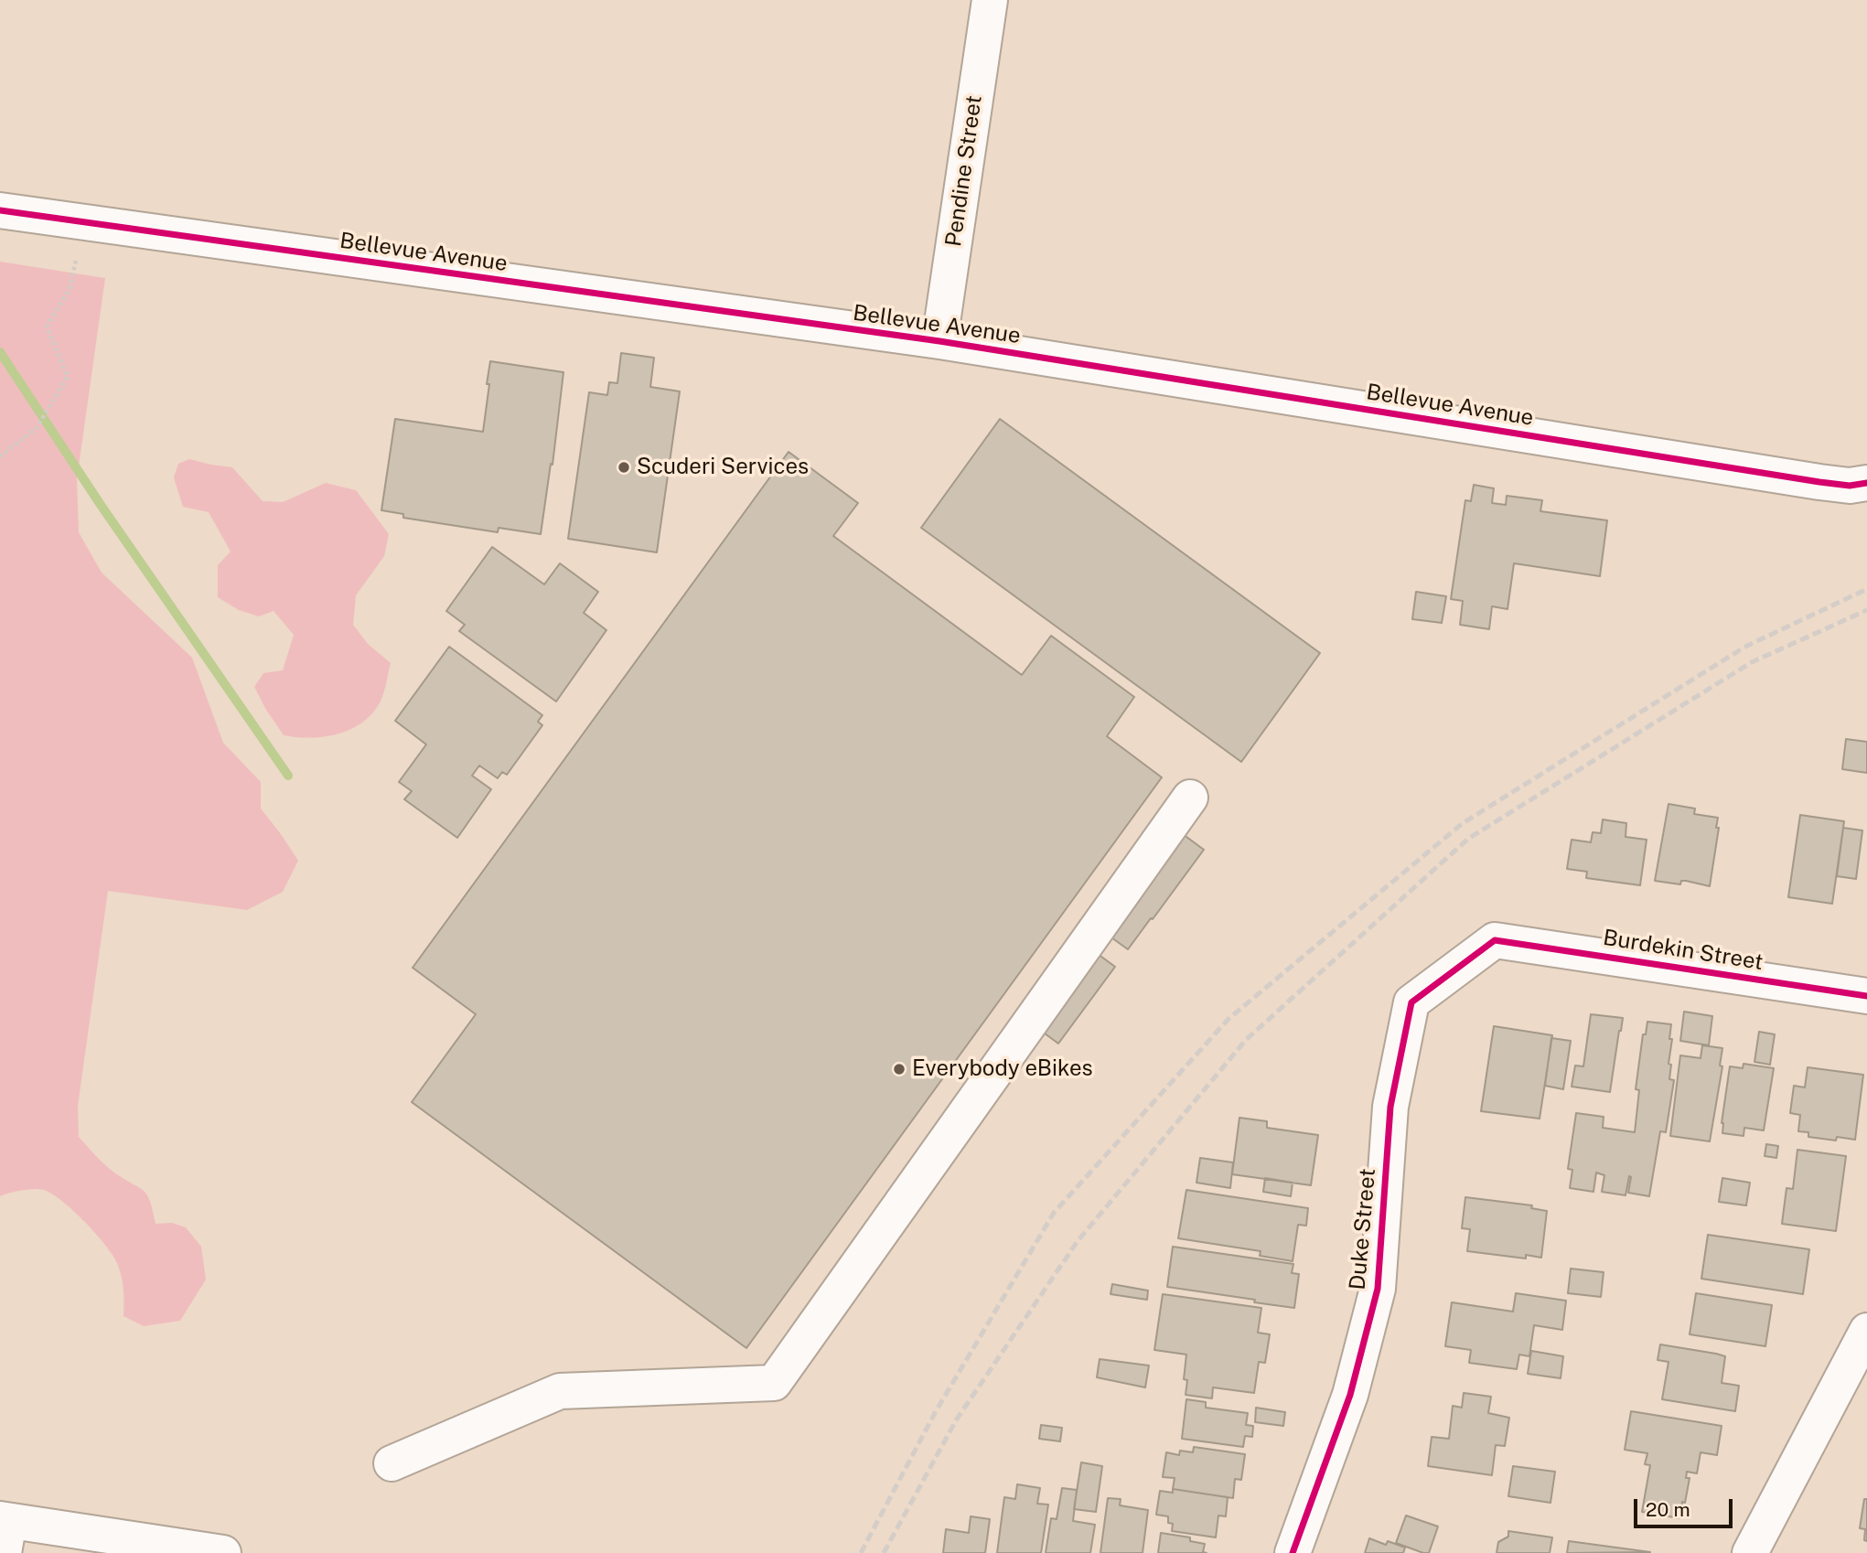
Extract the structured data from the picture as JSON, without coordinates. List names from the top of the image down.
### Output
{
  "streets": {
    "street": [
      "Pendine Street",
      "Bellevue Avenue",
      "Burdekin Street",
      "Duke Street"
    ]
  },
  "crossings": [
    ["Pendine Street", "Bellevue Avenue"],
    ["Burdekin Street", "Duke Street"]
  ],
  "places": ["Scuderi Services", "Everybody eBikes"],
  "scale_bar": "20 m"
}
